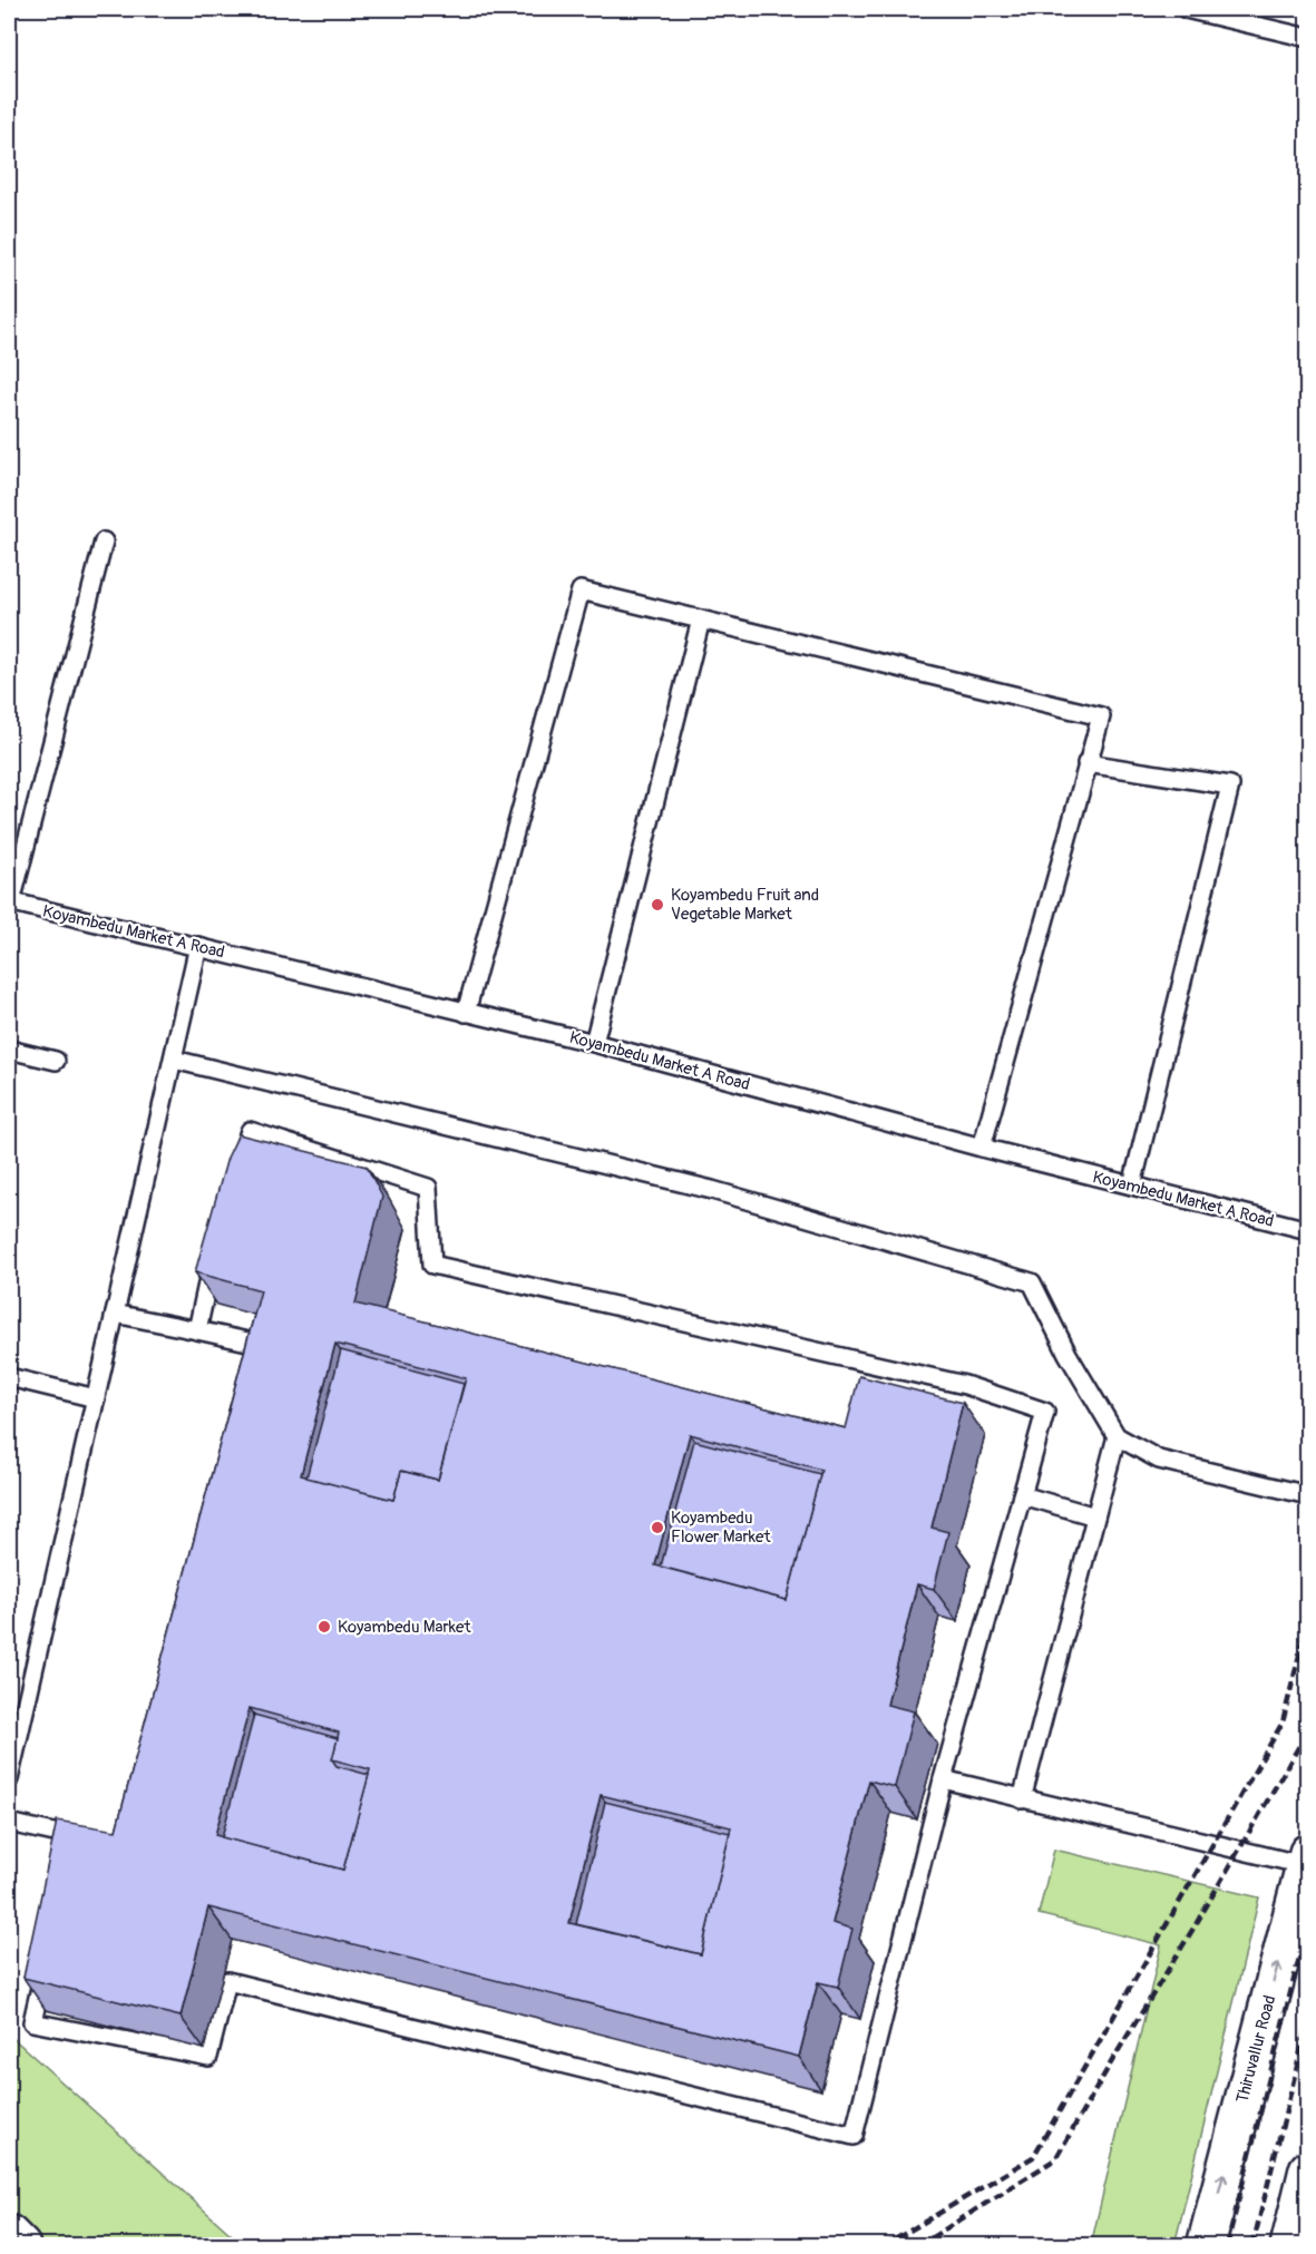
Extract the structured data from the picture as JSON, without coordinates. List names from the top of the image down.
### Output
{
  "streets": {
    "street": ["Thiruvallur Road"],
    "lane": ["Koyambedu Market A Road"]
  },
  "one_way": ["Thiruvallur Road"],
  "places": ["Koyambedu Fruit and Vegetable Market", "Koyambedu Flower Market", "Koyambedu Market"]
}
